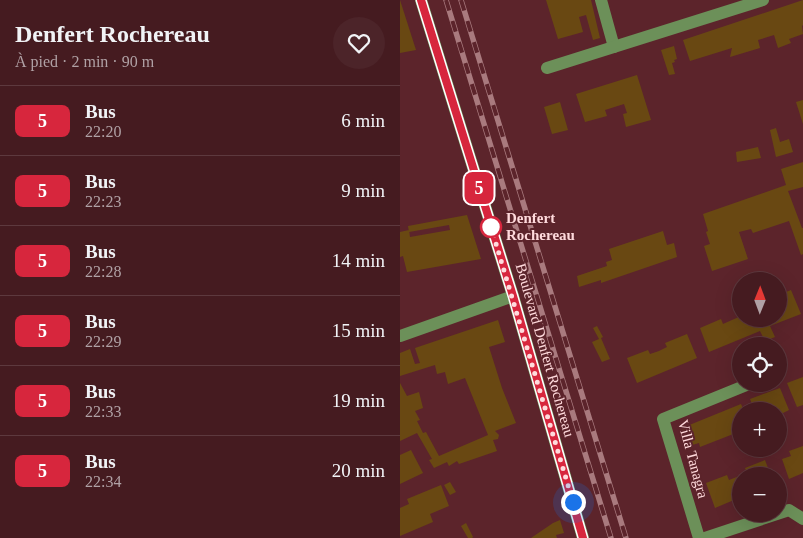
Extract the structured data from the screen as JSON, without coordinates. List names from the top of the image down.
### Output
{
  "streets": {
    "street": ["Boulevard Denfert Rochereau", "Villa Tanagra"]
  },
  "places": ["Denfert Rochereau"],
  "lines": ["bus line 5"],
  "north": "top",
  "page": {
    "heading": ["Denfert Rochereau", "À pied · 2 min · 90 m"],
    "on_map": "5",
    "list": [
      {
        "mark": "5",
        "name": "Bus",
        "note": "22:20",
        "value": "6 min"
      },
      {
        "mark": "5",
        "name": "Bus",
        "note": "22:23",
        "value": "9 min"
      },
      {
        "mark": "5",
        "name": "Bus",
        "note": "22:28",
        "value": "14 min"
      },
      {
        "mark": "5",
        "name": "Bus",
        "note": "22:29",
        "value": "15 min"
      },
      {
        "mark": "5",
        "name": "Bus",
        "note": "22:33",
        "value": "19 min"
      },
      {
        "mark": "5",
        "name": "Bus",
        "note": "22:34",
        "value": "20 min"
      }
    ],
    "map_buttons": ["+", "−"]
  }
}
